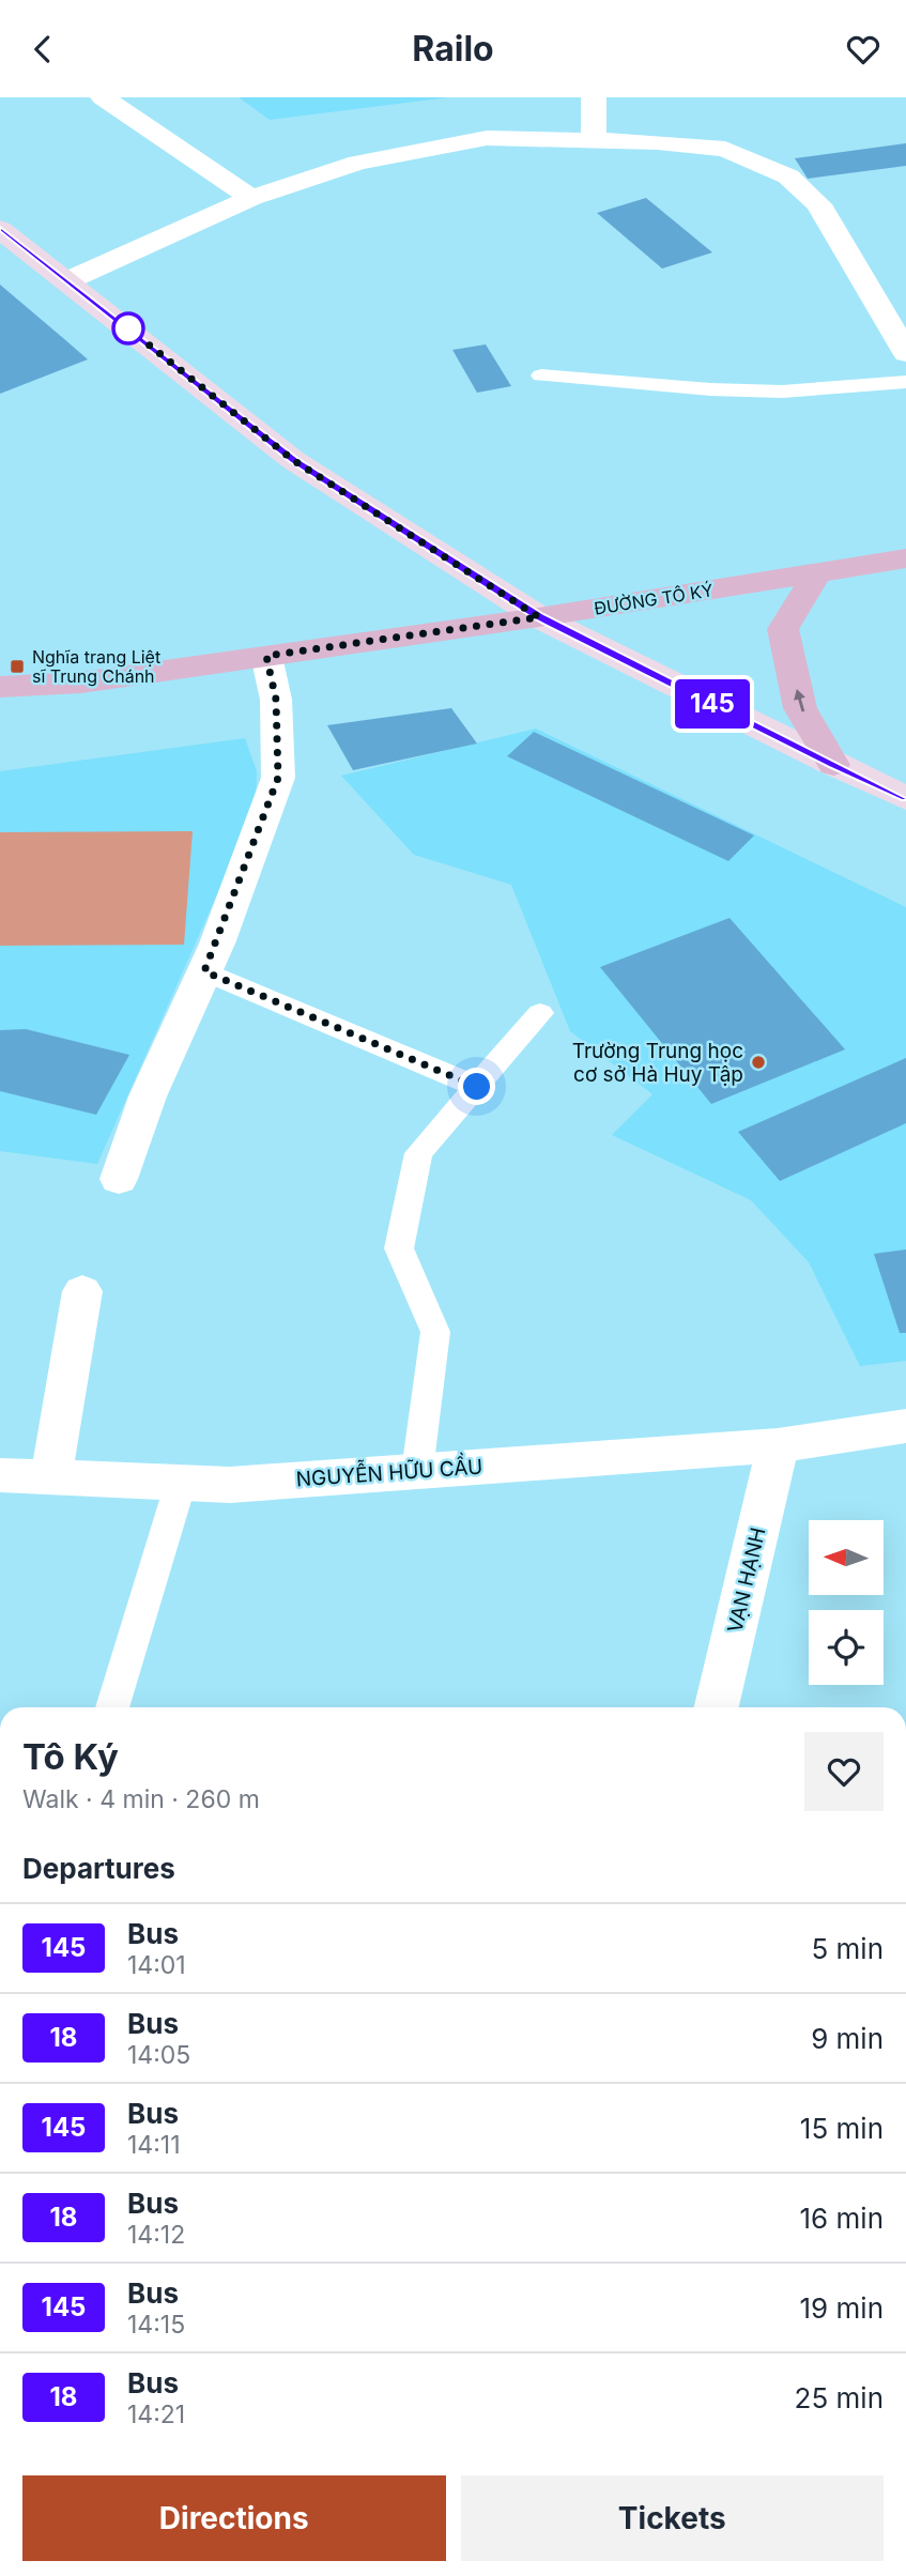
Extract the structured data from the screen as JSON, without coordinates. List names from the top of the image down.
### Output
{
  "streets": {
    "main road": ["ĐƯỜNG TÔ KÝ"],
    "street": ["NGUYỄN HỮU CẦU", "VẠN HẠNH"]
  },
  "crossings": [
    ["NGUYỄN HỮU CẦU", "VẠN HẠNH"]
  ],
  "places": {
    "transit": ["Nghĩa trang Liệt sĩ Trung Chánh"],
    "other": ["Trường Trung học cơ sở Hà Huy Tập"]
  },
  "lines": ["bus line 145"],
  "north": "left",
  "page": {
    "header": "Railo",
    "on_map": "145",
    "heading": [
      ["Tô Ký", "Walk · 4 min · 260 m"],
      "Departures"
    ],
    "list": [
      {
        "mark": "145",
        "name": "Bus",
        "note": "14:01",
        "value": "5 min"
      },
      {
        "mark": "18",
        "name": "Bus",
        "note": "14:05",
        "value": "9 min"
      },
      {
        "mark": "145",
        "name": "Bus",
        "note": "14:11",
        "value": "15 min"
      },
      {
        "mark": "18",
        "name": "Bus",
        "note": "14:12",
        "value": "16 min"
      },
      {
        "mark": "145",
        "name": "Bus",
        "note": "14:15",
        "value": "19 min"
      },
      {
        "mark": "18",
        "name": "Bus",
        "note": "14:21",
        "value": "25 min"
      }
    ],
    "buttons": ["Directions", "Tickets"]
  }
}
